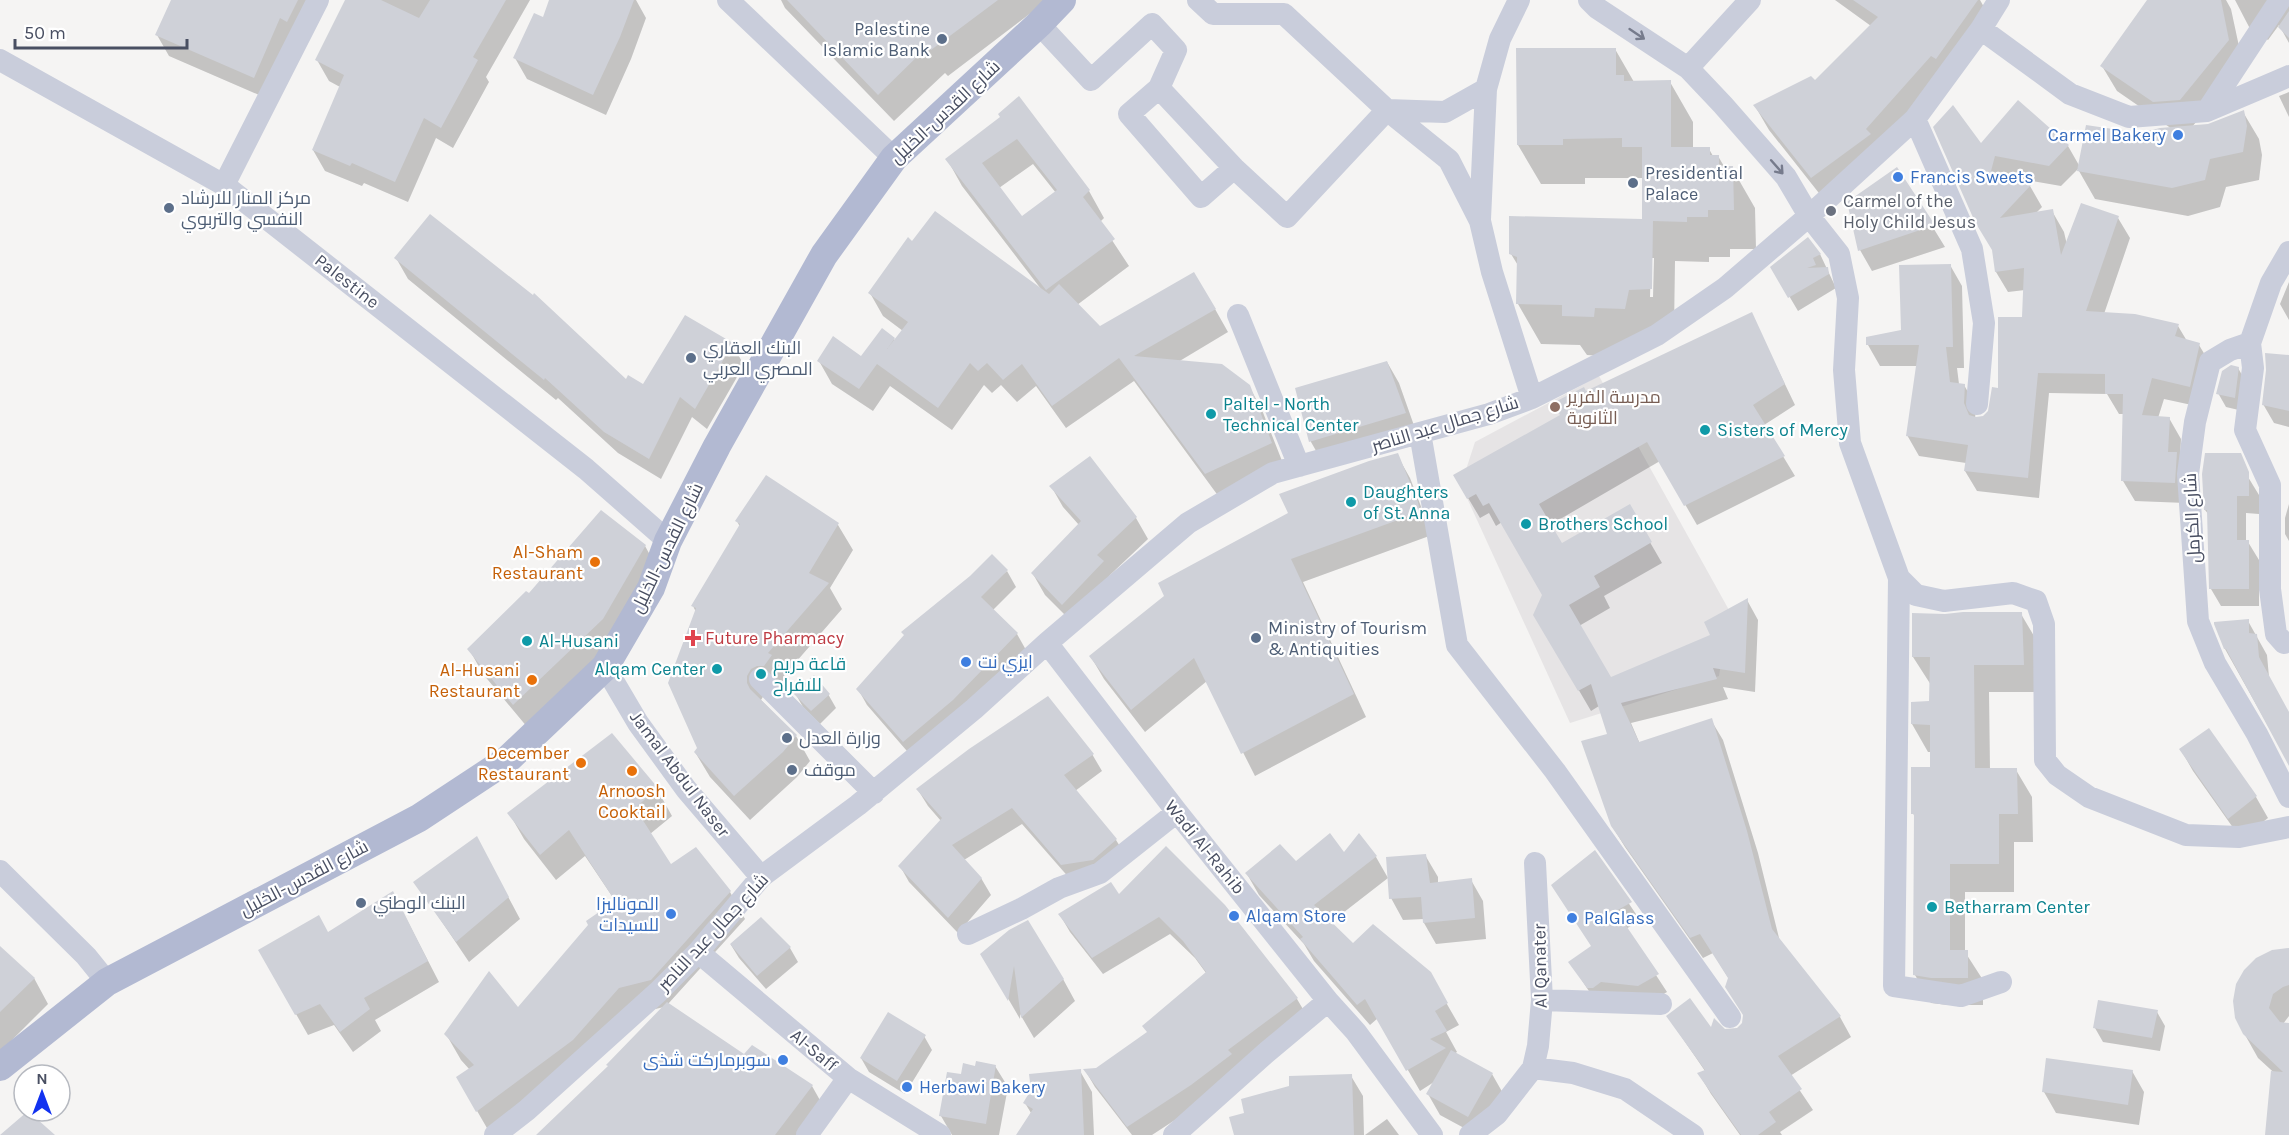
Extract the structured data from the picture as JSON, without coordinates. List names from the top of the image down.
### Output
{
  "streets": {
    "main road": ["شارع القدس-الخليل"],
    "street": [
      "Palestine",
      "شارع جمال عبد الناصر",
      "شارع الكرمل",
      "Jamal Abdul Naser",
      "Wadi Al-Rahib",
      "Al Qanater",
      "Al-Saff"
    ]
  },
  "crossings": [
    ["شارع القدس-الخليل", "Palestine"],
    ["شارع القدس-الخليل", "Jamal Abdul Naser"],
    ["شارع جمال عبد الناصر", "Jamal Abdul Naser"],
    ["شارع جمال عبد الناصر", "Wadi Al-Rahib"],
    ["شارع جمال عبد الناصر", "Al-Saff"]
  ],
  "places": {
    "other": [
      "Palestine Islamic Bank",
      "Carmel Bakery",
      "Francis Sweets",
      "Presidential Palace",
      "مركز المنار للارشاد النفسي والتربوي",
      "Carmel of the Holy Child Jesus",
      "البنك العقاري المصري العربي",
      "مدرسة الفرير الثانوية",
      "Paltel - North Technical Center",
      "Sisters of Mercy",
      "Daughters of St. Anna",
      "Brothers School",
      "Al-Sham Restaurant",
      "Ministry of Tourism & Antiquities",
      "Al-Husani",
      "ايزي نت",
      "Alqam Center",
      "قاعة دريم للافراح",
      "Al-Husani Restaurant",
      "وزارة العدل",
      "December Restaurant",
      "موقف",
      "Arnoosh Cooktail",
      "البنك الوطني",
      "Betharram Center",
      "الموناليزا للسيدات",
      "Alqam Store",
      "PalGlass",
      "سوبرماركت شذى",
      "Herbawi Bakery"
    ],
    "health": ["Future Pharmacy"]
  },
  "scale_bar": "50 m",
  "north": "top"
}
